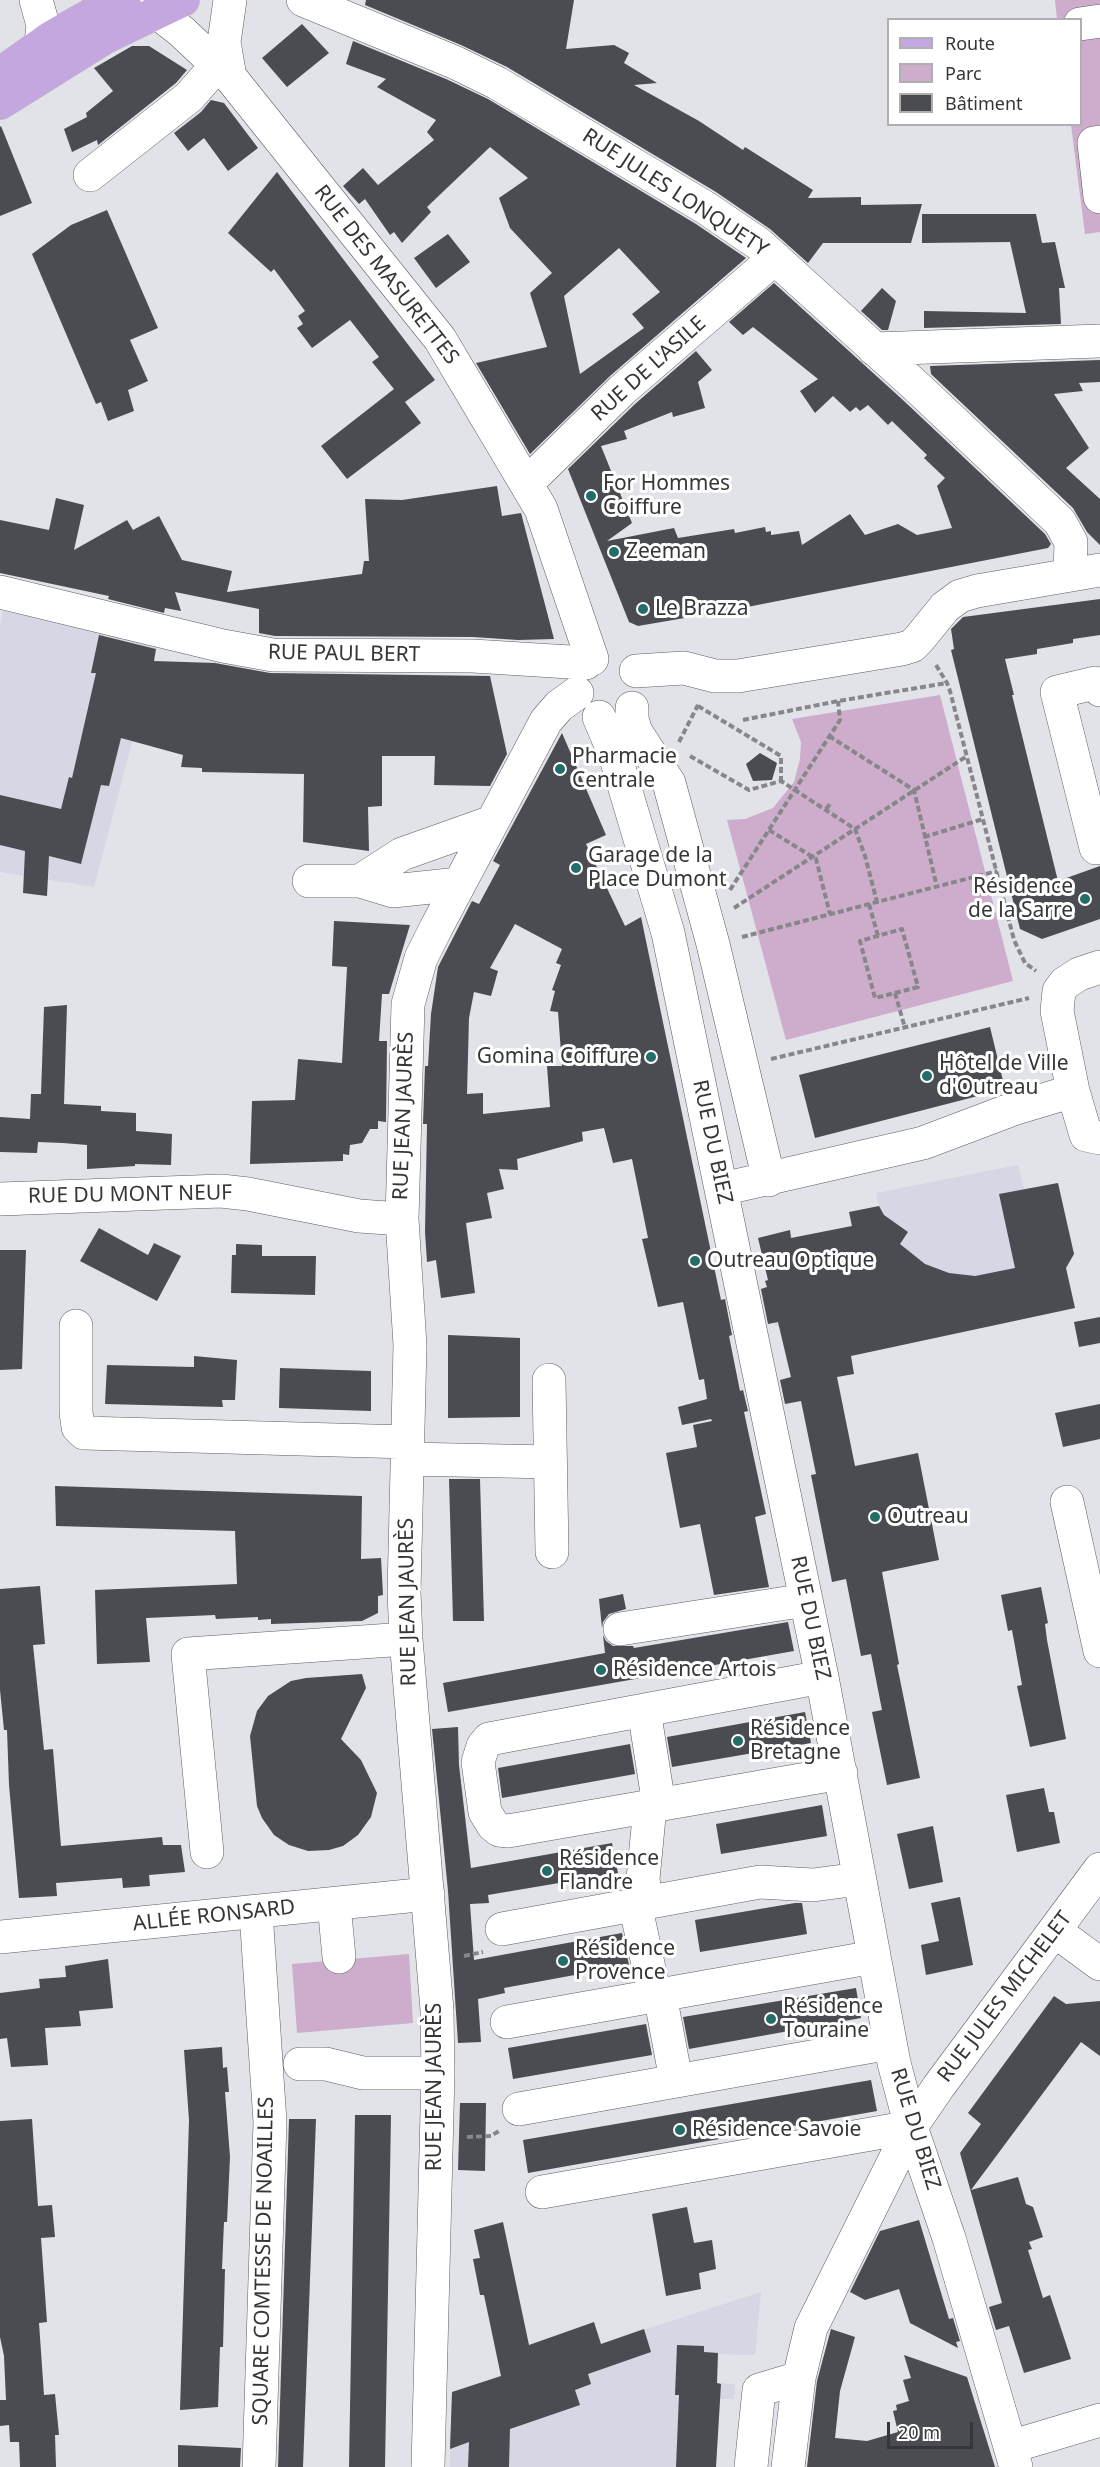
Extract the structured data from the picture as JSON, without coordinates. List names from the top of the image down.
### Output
{
  "streets": {
    "street": [
      "RUE JULES LONQUETY",
      "RUE DES MASURETTES",
      "RUE DE L'ASILE",
      "RUE PAUL BERT",
      "RUE JEAN JAURÈS",
      "RUE DU BIEZ",
      "RUE DU MONT NEUF",
      "ALLÉE RONSARD",
      "RUE JULES MICHELET",
      "SQUARE COMTESSE DE NOAILLES"
    ]
  },
  "crossings": [
    ["RUE JULES LONQUETY", "RUE DE L'ASILE"],
    ["RUE DES MASURETTES", "RUE DE L'ASILE"],
    ["RUE DES MASURETTES", "RUE PAUL BERT"],
    ["RUE DES MASURETTES", "RUE JEAN JAURÈS"],
    ["RUE DES MASURETTES", "RUE DU BIEZ"],
    ["RUE PAUL BERT", "RUE JEAN JAURÈS"],
    ["RUE PAUL BERT", "RUE DU BIEZ"],
    ["RUE JEAN JAURÈS", "RUE DU BIEZ"],
    ["RUE JEAN JAURÈS", "RUE DU MONT NEUF"],
    ["RUE JEAN JAURÈS", "ALLÉE RONSARD"],
    ["RUE DU BIEZ", "RUE JULES MICHELET"],
    ["ALLÉE RONSARD", "SQUARE COMTESSE DE NOAILLES"]
  ],
  "places": [
    "For Hommes Coiffure",
    "Zeeman",
    "Le Brazza",
    "Pharmacie Centrale",
    "Garage de la Place Dumont",
    "Résidence de la Sarre",
    "Gomina Coiffure",
    "Hôtel de Ville d'Outreau",
    "Outreau Optique",
    "Outreau",
    "Résidence Artois",
    "Résidence Bretagne",
    "Résidence Flandre",
    "Résidence Provence",
    "Résidence Touraine",
    "Résidence Savoie"
  ],
  "legend": ["Route", "Parc", "Bâtiment"],
  "scale_bar": "20 m"
}
